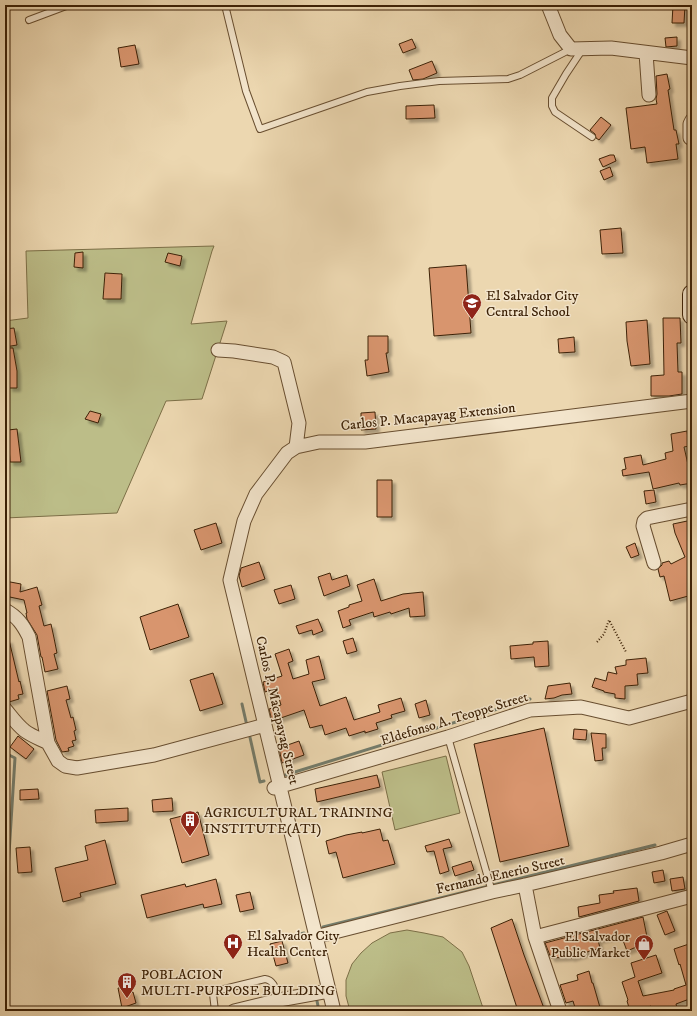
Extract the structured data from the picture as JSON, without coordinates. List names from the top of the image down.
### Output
{
  "streets": {
    "street": [
      "Carlos P. Macapayag Extension",
      "Carlos P. Macapayag Street",
      "Eldefonso A. Teoppe Street",
      "Fernando Enerio Street"
    ]
  },
  "crossings": [
    ["Carlos P. Macapayag Extension", "Carlos P. Macapayag Street"],
    ["Carlos P. Macapayag Street", "Eldefonso A. Teoppe Street"],
    ["Carlos P. Macapayag Street", "Fernando Enerio Street"]
  ],
  "places": {
    "school or university": ["El Salvador City Central School"],
    "building": ["AGRICULTURAL TRAINING INSTITUTE(ATI)", "POBLACION MULTI-PURPOSE BUILDING"],
    "hospital": ["El Salvador City Health Center"],
    "shop": ["El Salvador Public Market"]
  }
}
